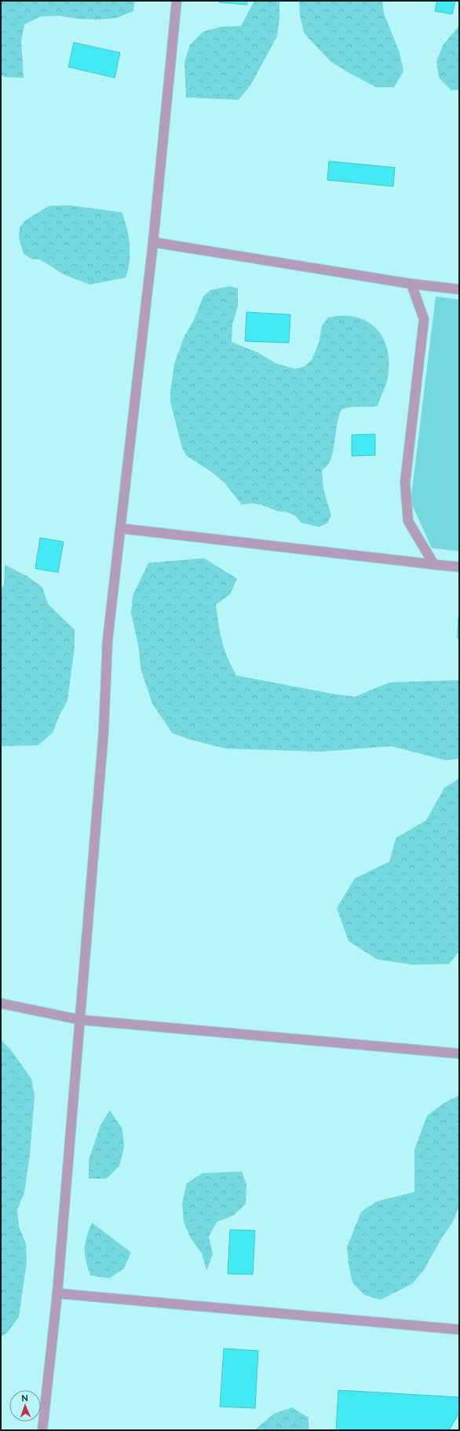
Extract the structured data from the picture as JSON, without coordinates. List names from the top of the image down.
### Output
{
  "north": "top"
}
